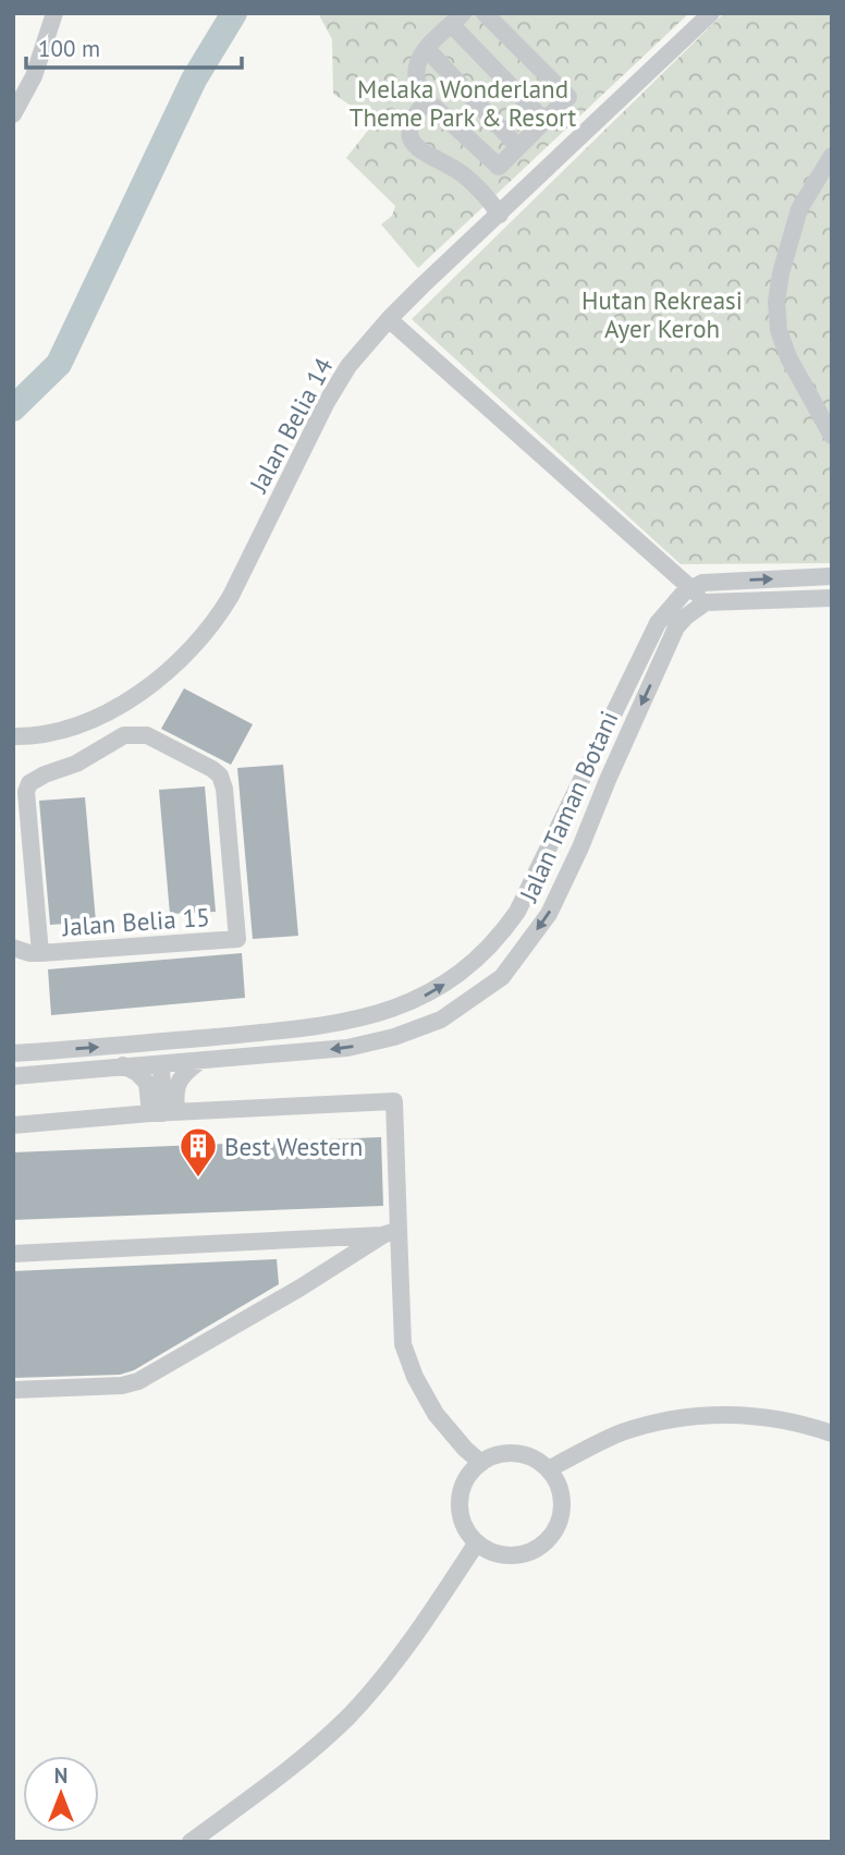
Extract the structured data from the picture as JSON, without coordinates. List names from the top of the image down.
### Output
{
  "streets": {
    "street": ["Jalan Belia 14", "Jalan Taman Botani", "Jalan Belia 15"]
  },
  "parks": ["Melaka Wonderland Theme Park & Resort", "Hutan Rekreasi Ayer Keroh"],
  "places": {
    "building": ["Best Western"]
  },
  "scale_bar": "100 m",
  "north": "top"
}
